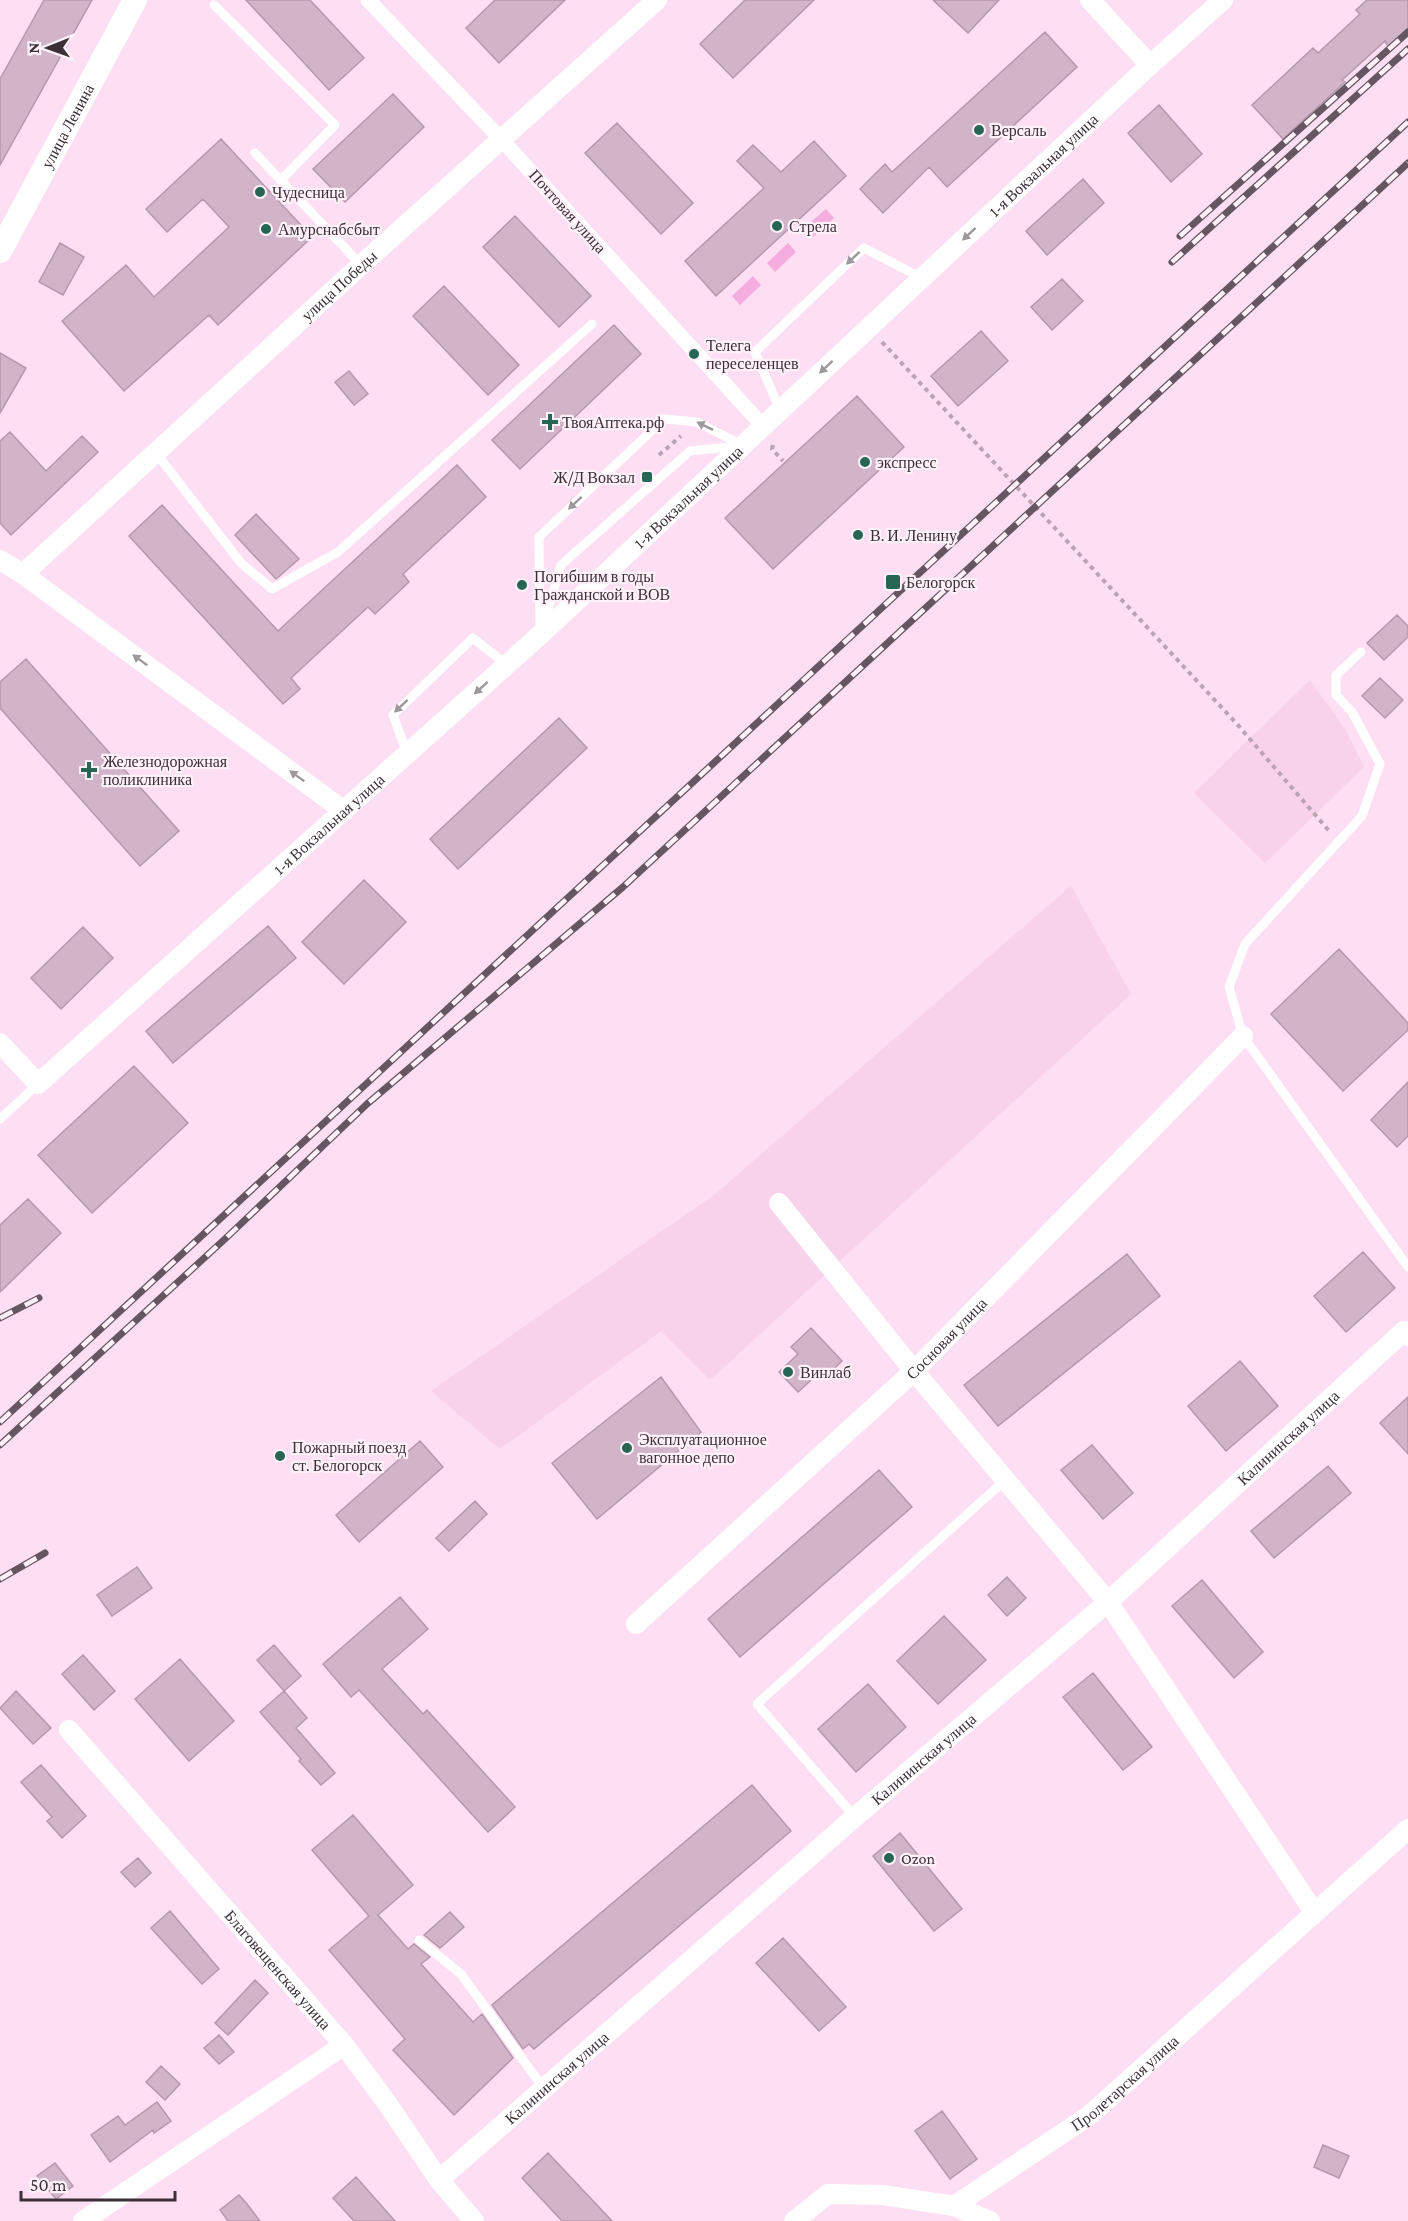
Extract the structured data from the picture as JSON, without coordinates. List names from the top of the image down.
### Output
{
  "streets": {
    "street": [
      "улица Ленина",
      "1-я Вокзальная улица",
      "Почтовая улица",
      "улица Победы",
      "Сосновая улица",
      "Калининская улица",
      "Благовещенская улица",
      "Пролетарская улица"
    ]
  },
  "crossings": [
    ["1-я Вокзальная улица", "Почтовая улица"],
    ["Почтовая улица", "улица Победы"],
    ["Калининская улица", "Благовещенская улица"]
  ],
  "one_way": ["1-я Вокзальная улица"],
  "places": {
    "other": [
      "Версаль",
      "Чудесница",
      "Стрела",
      "Амурснабсбыт",
      "Телега переселенцев",
      "экспресс",
      "В. И. Ленину",
      "Погибшим в годы Гражданской и ВОВ",
      "Винлаб",
      "Эксплуатационное вагонное депо",
      "Пожарный поезд ст. Белогорск",
      "Ozon"
    ],
    "health": ["ТвояАптека.рф", "Железнодорожная поликлиника"],
    "transit": ["Ж/Д Вокзал", "Белогорск"]
  },
  "scale_bar": "50 m",
  "north": "left"
}
